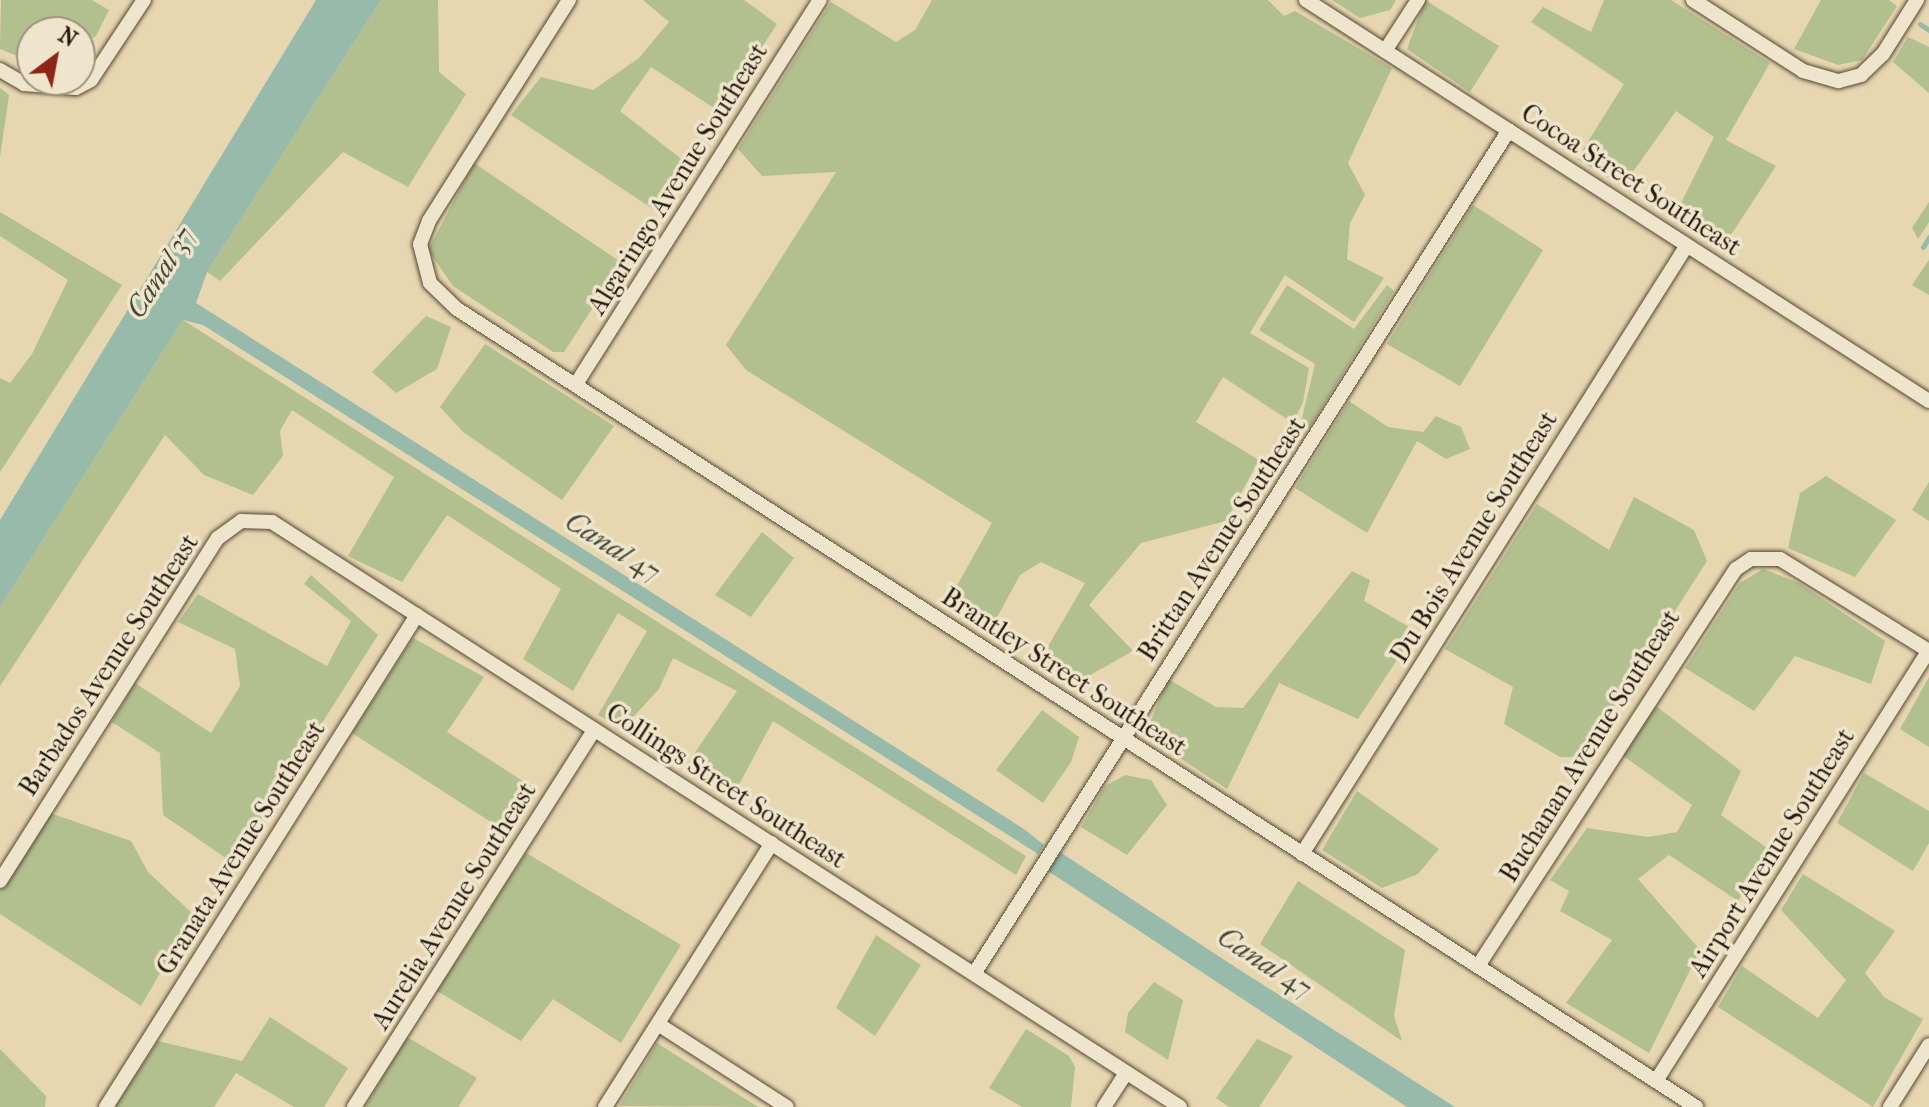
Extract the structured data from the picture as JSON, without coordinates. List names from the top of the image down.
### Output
{
  "streets": {
    "street": [
      "Algaringo Avenue Southeast",
      "Cocoa Street Southeast",
      "Du Bois Avenue Southeast",
      "Brittan Avenue Southeast",
      "Barbados Avenue Southeast",
      "Brantley Street Southeast",
      "Buchanan Avenue Southeast",
      "Collings Street Southeast",
      "Granata Avenue Southeast",
      "Airport Avenue Southeast",
      "Aurelia Avenue Southeast"
    ]
  },
  "crossings": [
    ["Algaringo Avenue Southeast", "Brantley Street Southeast"],
    ["Cocoa Street Southeast", "Du Bois Avenue Southeast"],
    ["Cocoa Street Southeast", "Brittan Avenue Southeast"],
    ["Du Bois Avenue Southeast", "Brantley Street Southeast"],
    ["Brittan Avenue Southeast", "Brantley Street Southeast"],
    ["Brittan Avenue Southeast", "Collings Street Southeast"],
    ["Barbados Avenue Southeast", "Collings Street Southeast"],
    ["Brantley Street Southeast", "Buchanan Avenue Southeast"],
    ["Brantley Street Southeast", "Airport Avenue Southeast"],
    ["Buchanan Avenue Southeast", "Airport Avenue Southeast"],
    ["Collings Street Southeast", "Granata Avenue Southeast"],
    ["Collings Street Southeast", "Aurelia Avenue Southeast"]
  ],
  "water": ["Canal 37", "Canal 47"],
  "north": "top right"
}
